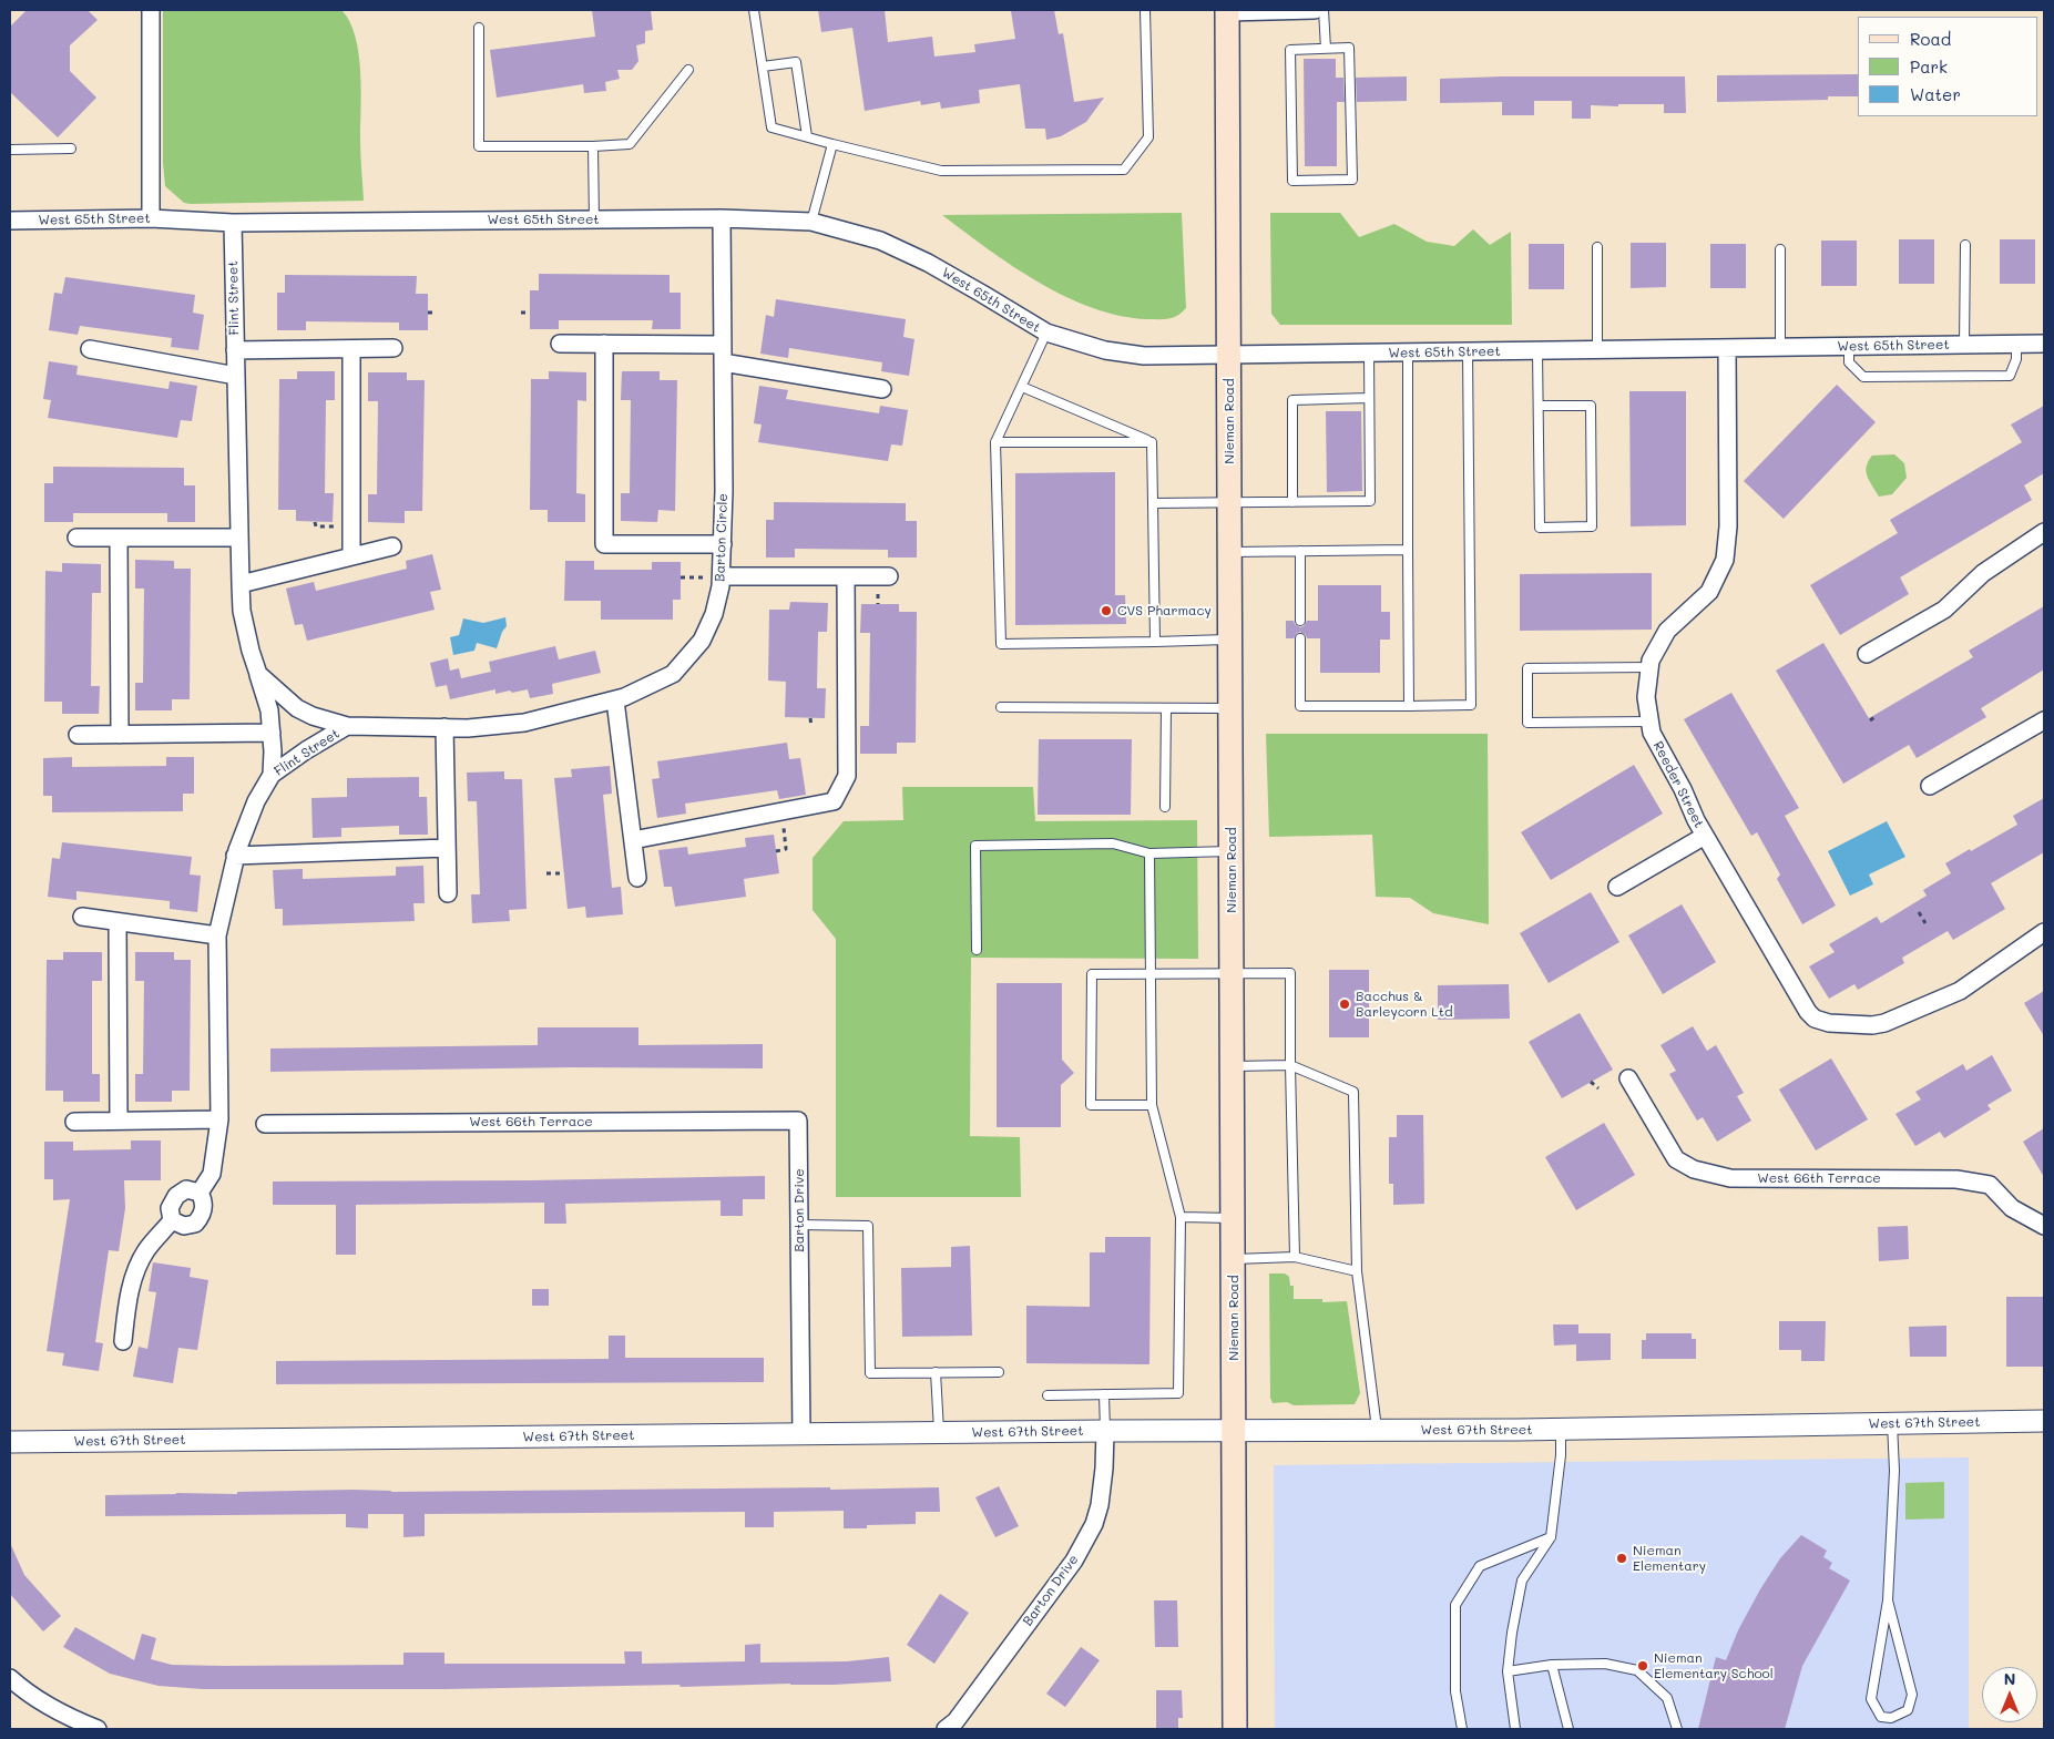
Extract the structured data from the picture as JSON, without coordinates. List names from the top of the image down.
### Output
{
  "streets": {
    "main road": ["Nieman Road"],
    "street": [
      "West 65th Street",
      "Flint Street",
      "Barton Circle",
      "Reeder Street",
      "West 66th Terrace",
      "Barton Drive",
      "West 67th Street"
    ]
  },
  "crossings": [
    ["West 65th Street", "Flint Street"],
    ["West 65th Street", "Nieman Road"],
    ["West 65th Street", "Barton Circle"],
    ["West 65th Street", "Reeder Street"],
    ["Flint Street", "Barton Circle"],
    ["Nieman Road", "West 67th Street"],
    ["West 66th Terrace", "Barton Drive"],
    ["Barton Drive", "West 67th Street"]
  ],
  "places": [
    "CVS Pharmacy",
    "Bacchus & Barleycorn Ltd",
    "Nieman Elementary",
    "Nieman Elementary School"
  ],
  "legend": ["Road", "Park", "Water"],
  "north": "top"
}
